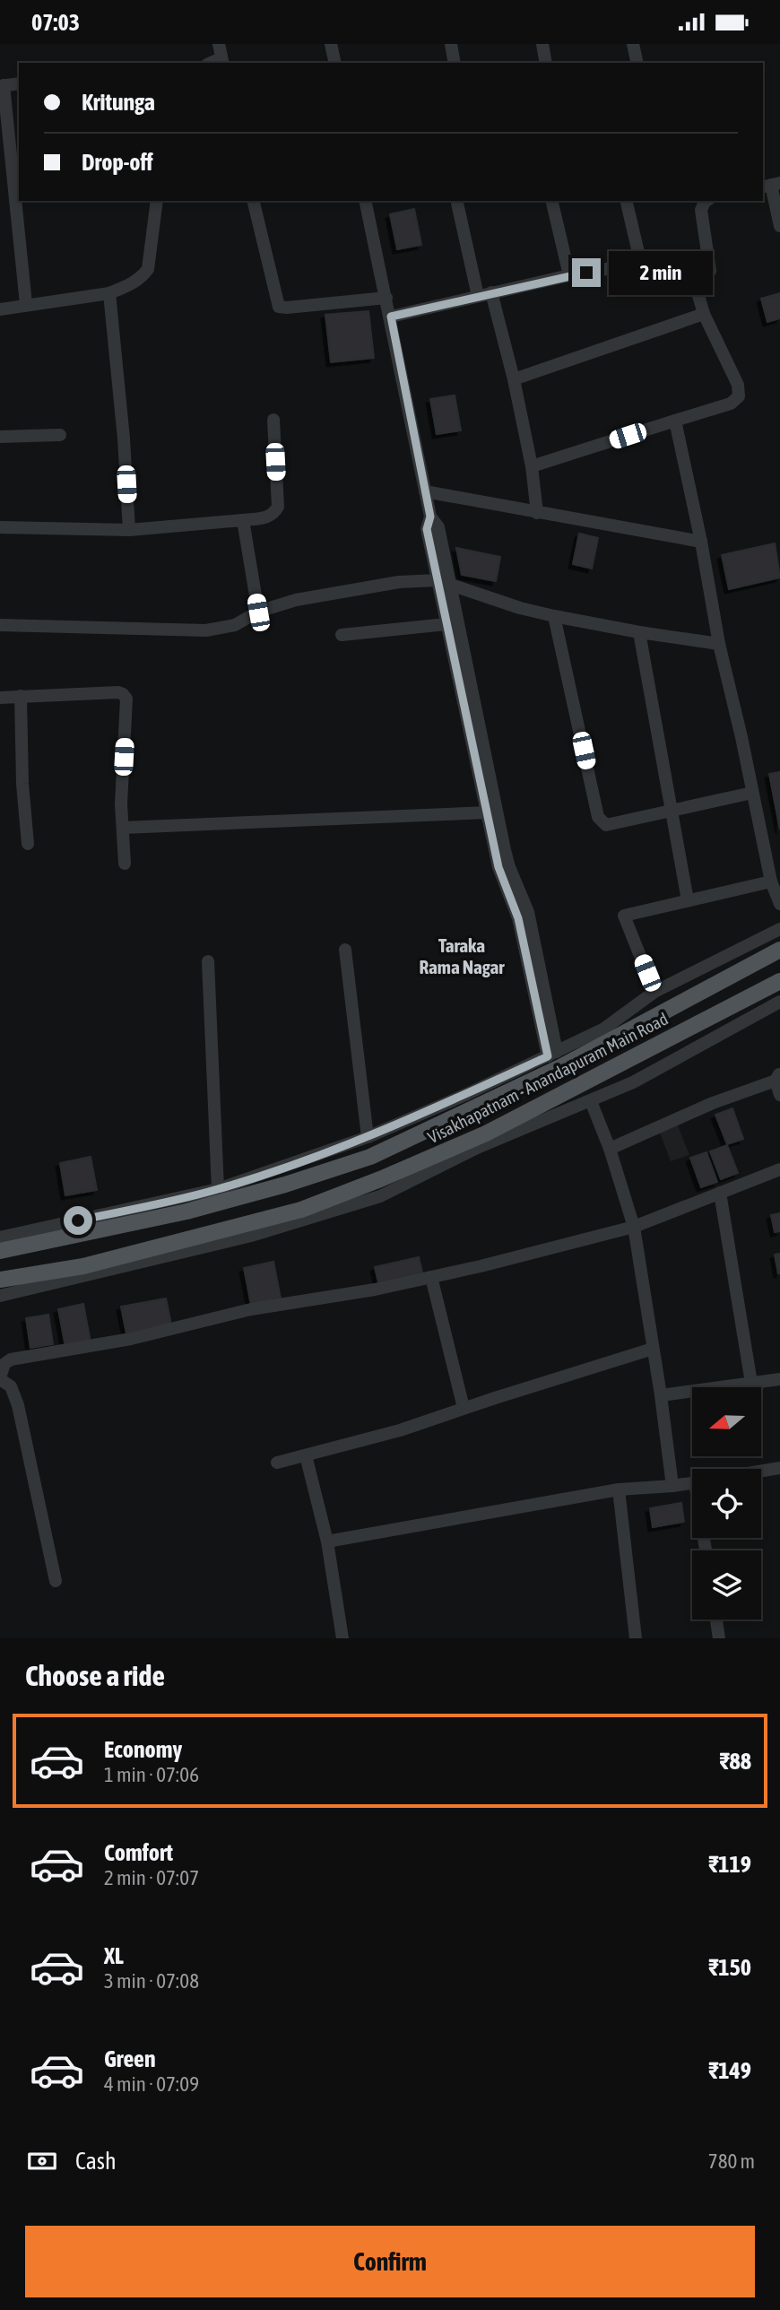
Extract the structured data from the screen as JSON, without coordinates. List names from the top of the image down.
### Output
{
  "streets": {
    "main road": ["Visakhapatnam - Anandapuram Main Road"]
  },
  "districts": ["Taraka Rama Nagar"],
  "north": "left",
  "page": {
    "status": "07:03",
    "banner": ["Kritunga", "Drop-off"],
    "bubble": "2 min",
    "heading": "Choose a ride",
    "list": [
      {
        "name": "Economy",
        "note": "1 min · 07:06",
        "value": "₹88"
      },
      {
        "name": "Comfort",
        "note": "2 min · 07:07",
        "value": "₹119"
      },
      {
        "name": "XL",
        "note": "3 min · 07:08",
        "value": "₹150"
      },
      {
        "name": "Green",
        "note": "4 min · 07:09",
        "value": "₹149"
      }
    ],
    "pay": ["Cash", "780 m"],
    "buttons": "Confirm"
  }
}
